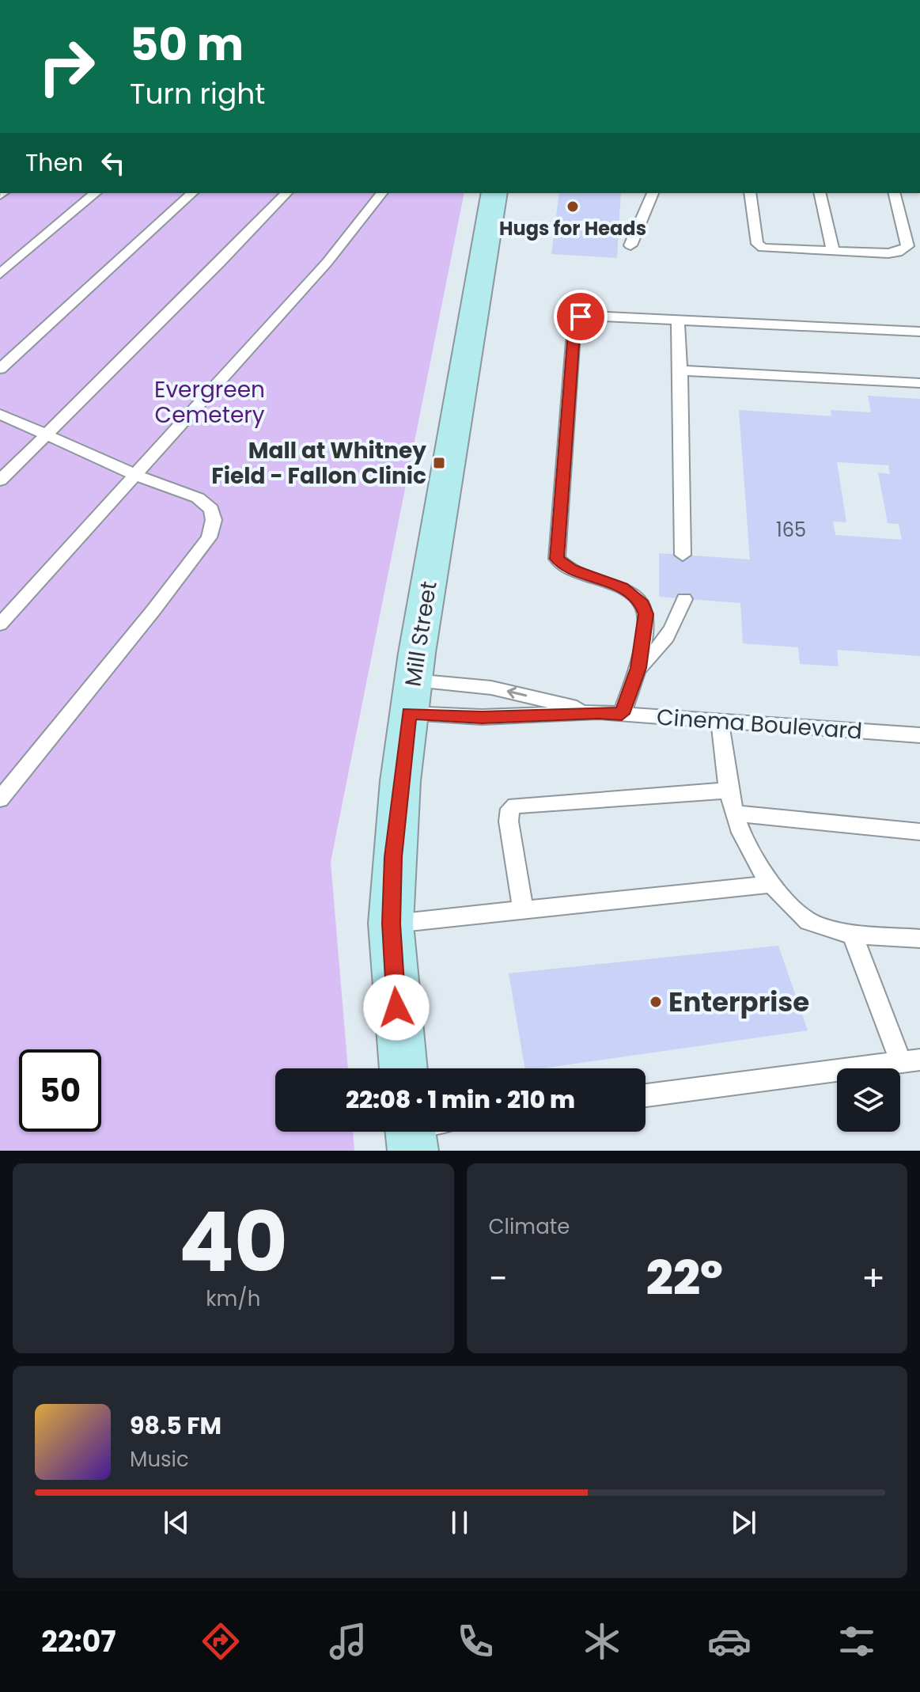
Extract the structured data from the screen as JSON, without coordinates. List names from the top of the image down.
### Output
{
  "streets": {
    "main road": ["Mill Street"],
    "lane": ["Cinema Boulevard"]
  },
  "parks": ["Evergreen Cemetery"],
  "places": {
    "other": ["Hugs for Heads", "Enterprise"],
    "transit": ["Mall at Whitney Field - Fallon Clinic"]
  },
  "house_numbers": ["165"],
  "page": {
    "turn": ["50 m", "Turn right"],
    "then": "Then",
    "limit": "50",
    "trip": "22:08 · 1 min · 210 m",
    "tile": [
      ["40", "km/h"],
      "Climate"
    ],
    "heat": ["−", "22°", "+"],
    "song": ["98.5 FM", "Music"],
    "tabs": "22:07"
  }
}
